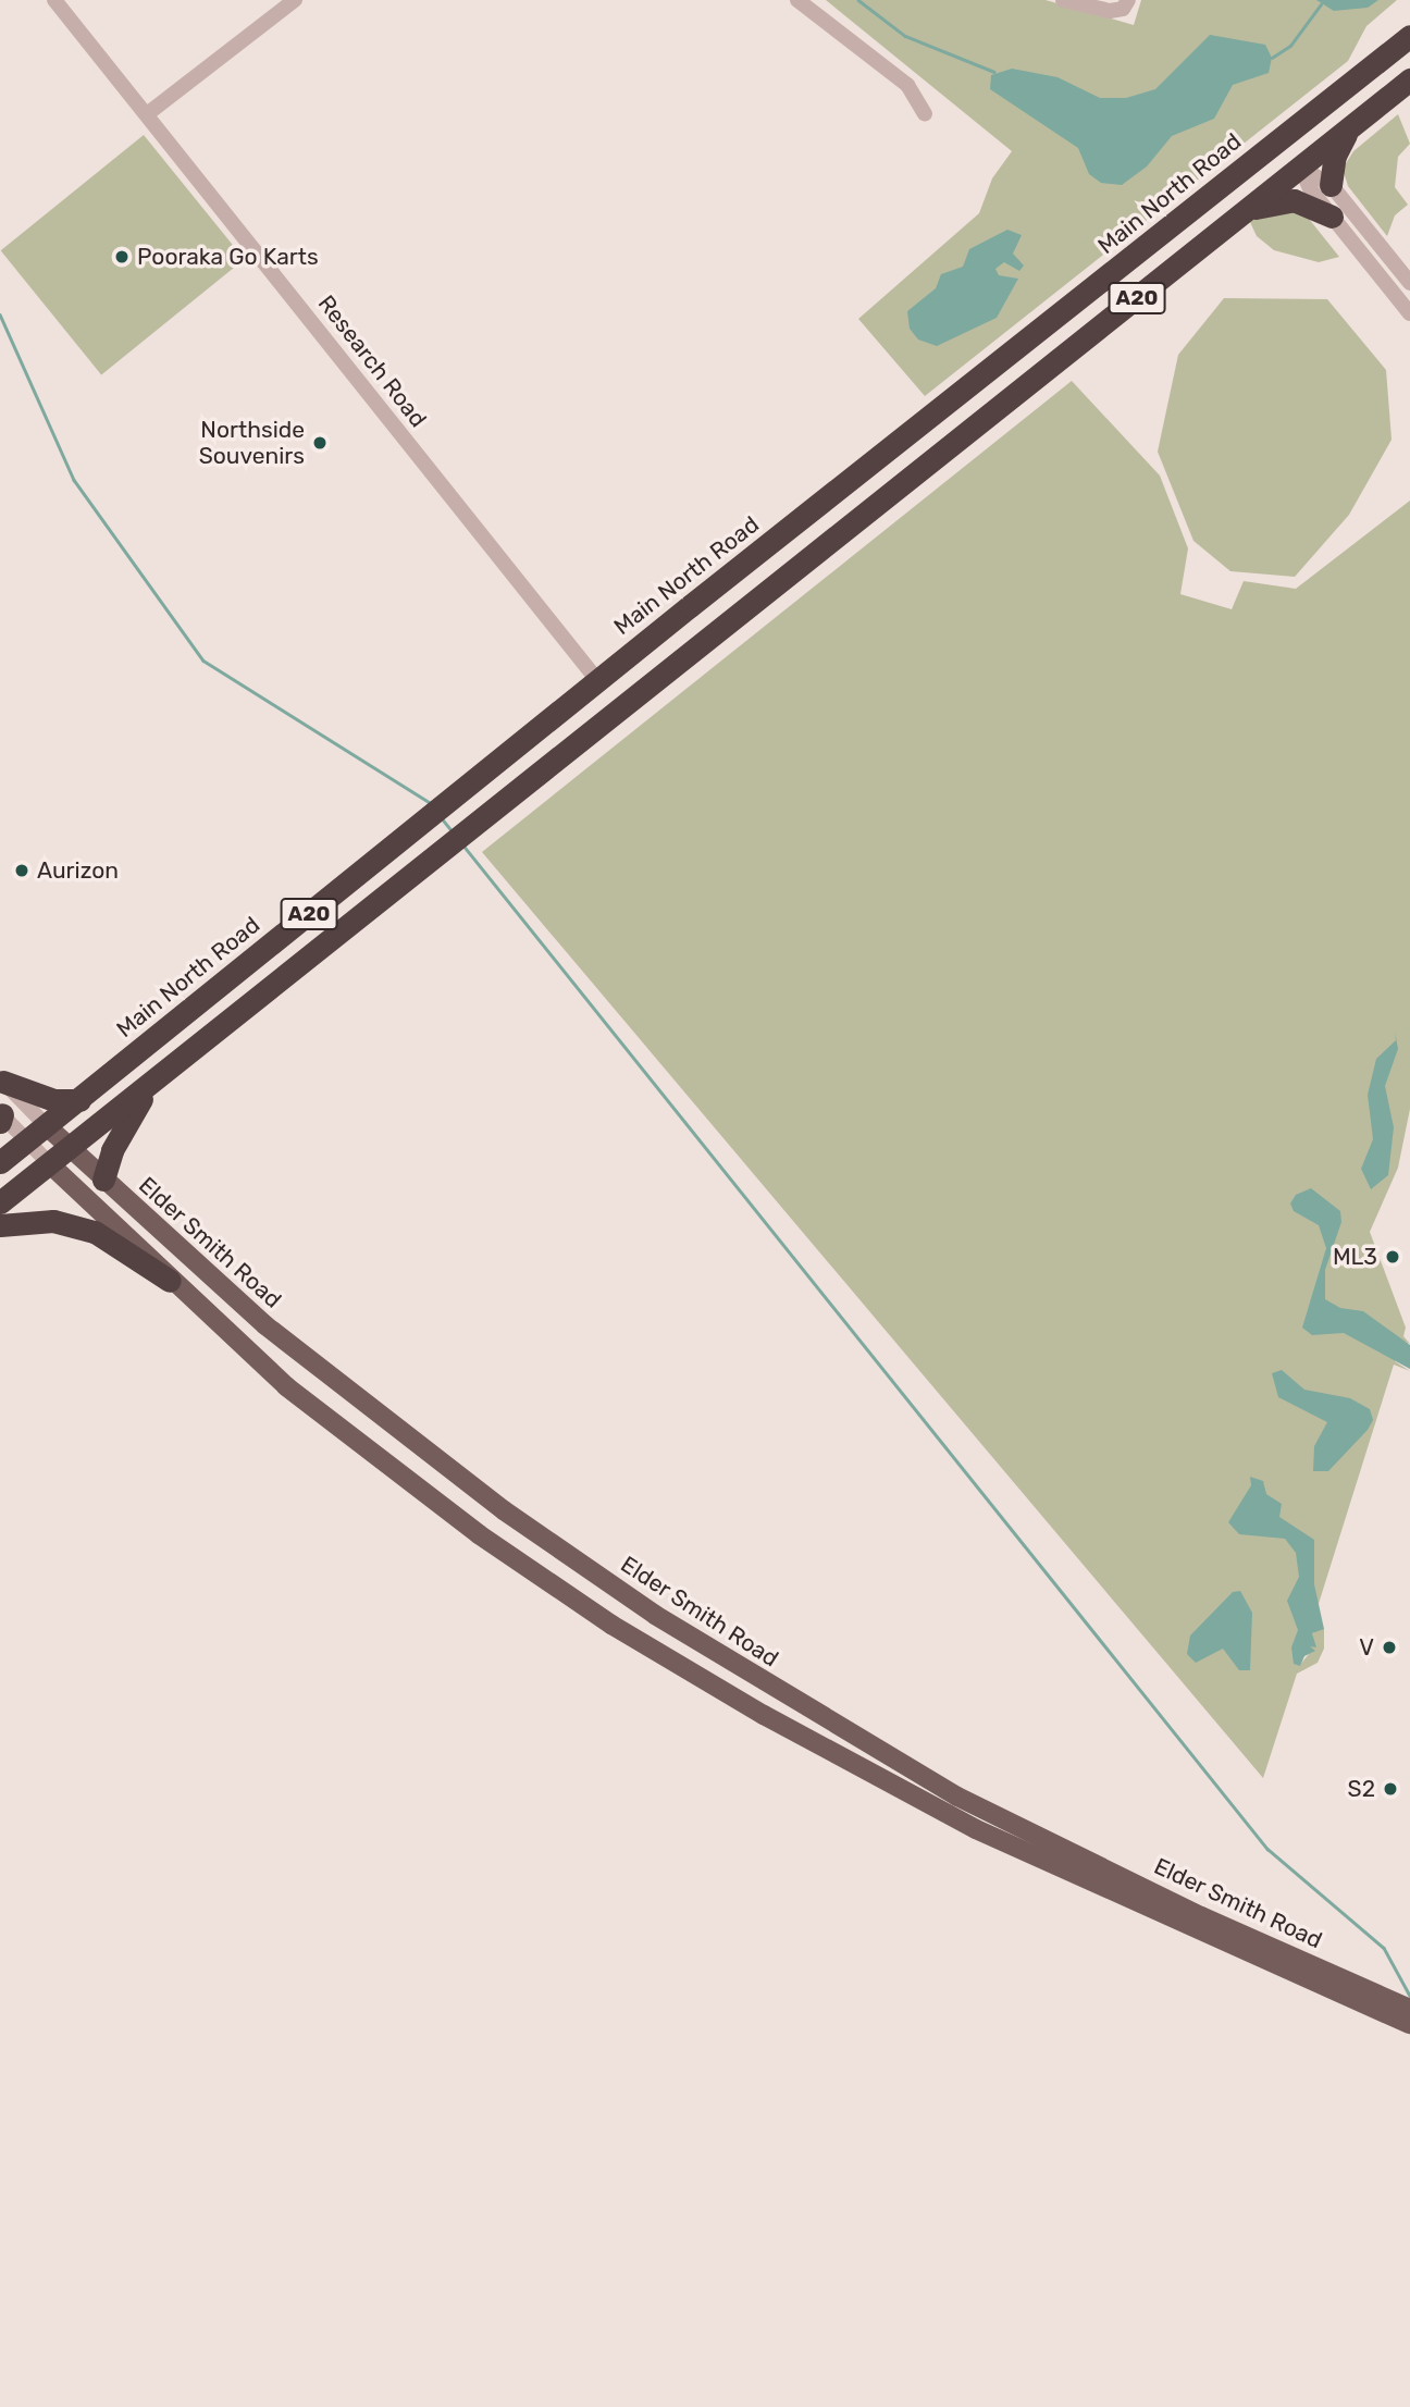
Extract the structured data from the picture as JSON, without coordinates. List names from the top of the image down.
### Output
{
  "streets": {
    "highway": ["Main North Road", "A20"],
    "main road": ["Elder Smith Road"],
    "street": ["Research Road"]
  },
  "crossings": [
    ["Main North Road", "Research Road"],
    ["Main North Road", "Elder Smith Road"],
    ["A20", "Elder Smith Road"]
  ],
  "places": [
    "Pooraka Go Karts",
    "Northside Souvenirs",
    "Aurizon",
    "ML3",
    "V",
    "S2"
  ]
}
